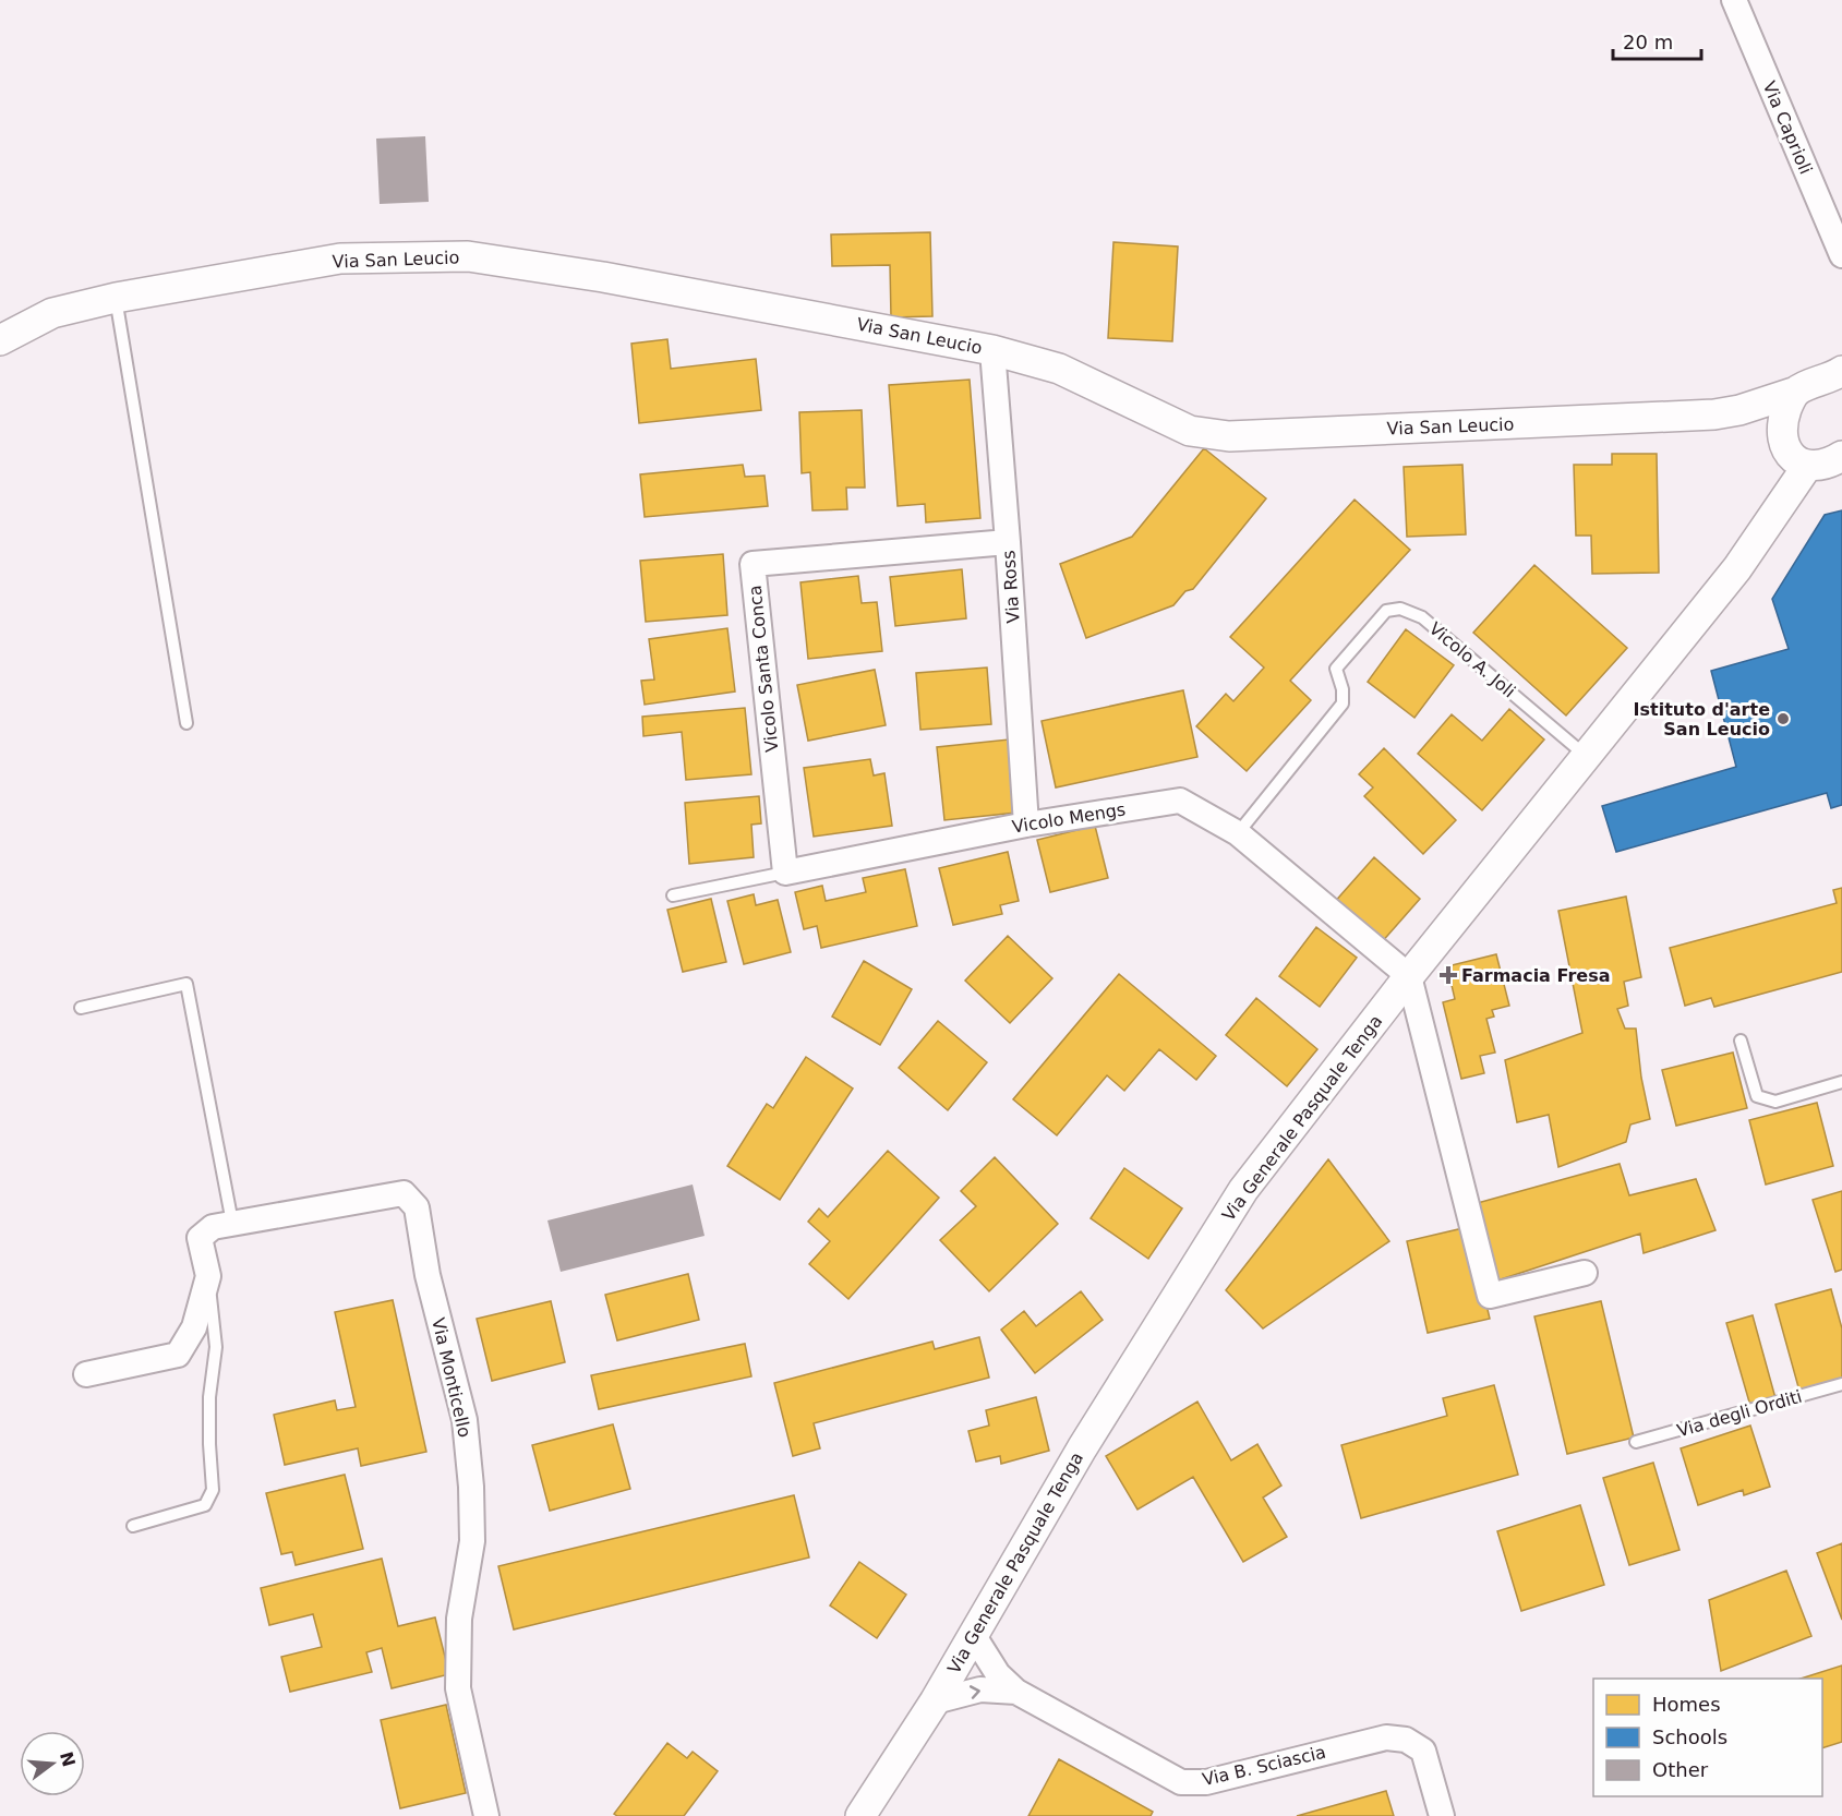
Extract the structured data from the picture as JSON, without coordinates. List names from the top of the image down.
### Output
{
  "streets": {
    "street": [
      "Via Caprioli",
      "Via San Leucio",
      "Via Ross",
      "Vicolo Santa Conca",
      "Vicolo Mengs",
      "Via Generale Pasquale Tenga",
      "Via Monticello",
      "Via B. Sciascia"
    ],
    "lane": ["Vicolo A. Joli", "Via degli Orditi"]
  },
  "crossings": [
    ["Via San Leucio", "Via Ross"],
    ["Via Ross", "Vicolo Santa Conca"],
    ["Via Ross", "Vicolo Mengs"],
    ["Vicolo A. Joli", "Vicolo Mengs"],
    ["Vicolo A. Joli", "Via Generale Pasquale Tenga"],
    ["Vicolo Santa Conca", "Vicolo Mengs"],
    ["Vicolo Mengs", "Via Generale Pasquale Tenga"]
  ],
  "places": {
    "other": ["Istituto d'arte San Leucio"],
    "health": ["Farmacia Fresa"]
  },
  "legend": ["Homes", "Schools", "Other"],
  "scale_bar": "20 m",
  "north": "right"
}
